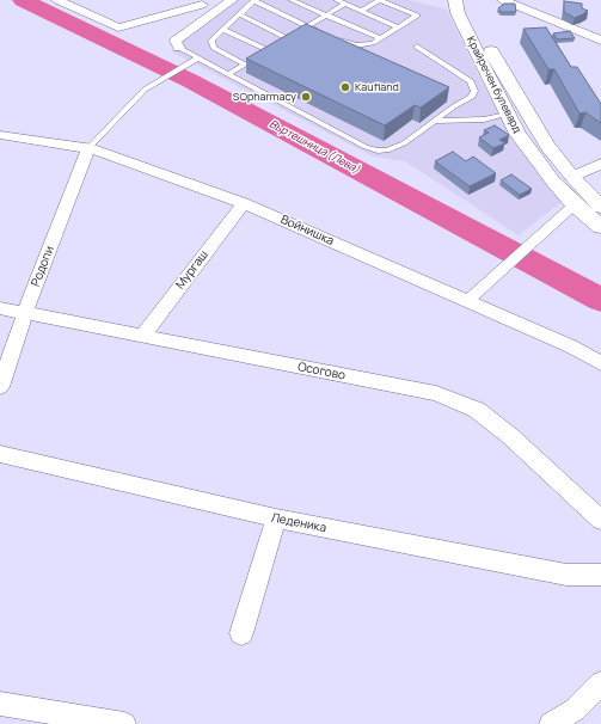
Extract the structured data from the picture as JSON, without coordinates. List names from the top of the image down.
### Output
{
  "streets": {
    "street": [
      "Крайречен булевард",
      "Войнишка",
      "Родопи",
      "Мургаш",
      "Осогово",
      "Леденика"
    ]
  },
  "crossings": [
    ["Войнишка", "Родопи"],
    ["Войнишка", "Мургаш"],
    ["Родопи", "Осогово"],
    ["Мургаш", "Осогово"]
  ],
  "water": ["Въртешница (Лева)"],
  "places": ["Kaufland", "SOpharmacy"]
}
